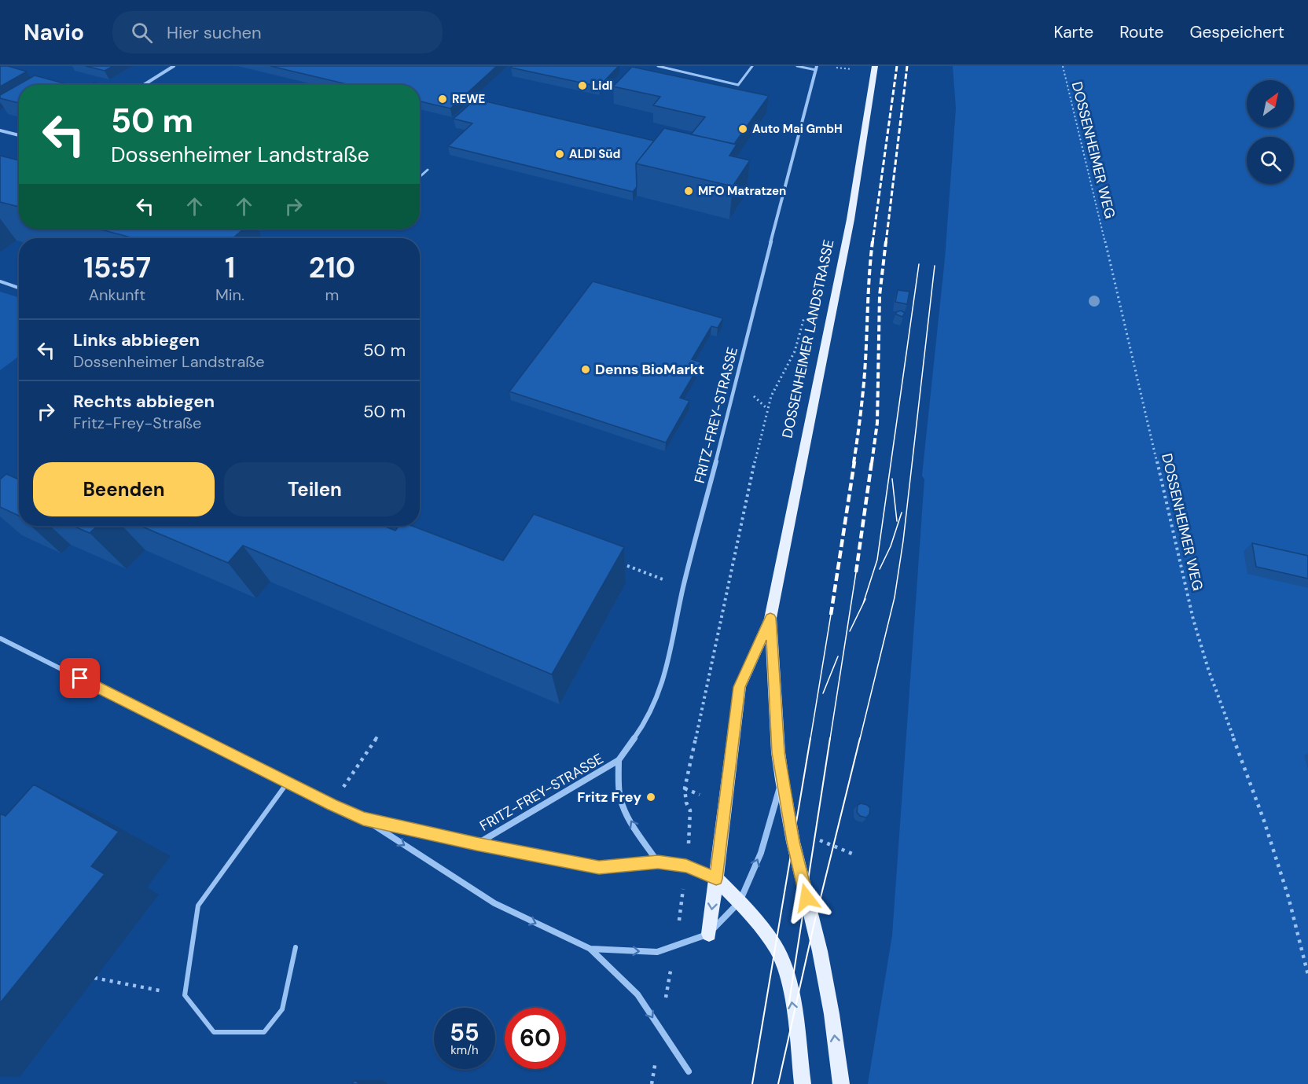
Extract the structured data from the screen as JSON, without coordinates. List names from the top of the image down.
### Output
{
  "streets": {
    "main road": ["DOSSENHEIMER LANDSTRASSE"],
    "street": ["FRITZ-FREY-STRASSE"],
    "path": ["DOSSENHEIMER WEG"]
  },
  "crossings": [
    ["DOSSENHEIMER LANDSTRASSE", "FRITZ-FREY-STRASSE"]
  ],
  "places": [
    "Lidl",
    "REWE",
    "Auto Mai GmbH",
    "ALDI Süd",
    "MFO Matratzen",
    "Denns BioMarkt",
    "Fritz Frey"
  ],
  "north": "top right",
  "page": {
    "header": "Navio",
    "search": "Hier suchen",
    "nav": ["Karte", "Route", "Gespeichert"],
    "turn": ["50 m", "Dossenheimer Landstraße"],
    "eta": [
      "15:57",
      "Ankunft",
      "1",
      "Min.",
      "210",
      "m"
    ],
    "list": [
      {
        "name": "Links abbiegen",
        "note": "Dossenheimer Landstraße",
        "value": "50 m"
      },
      {
        "name": "Rechts abbiegen",
        "note": "Fritz-Frey-Straße",
        "value": "50 m"
      }
    ],
    "buttons": ["Beenden", "Teilen"],
    "speed": "55 km/h",
    "limit": "60"
  }
}
